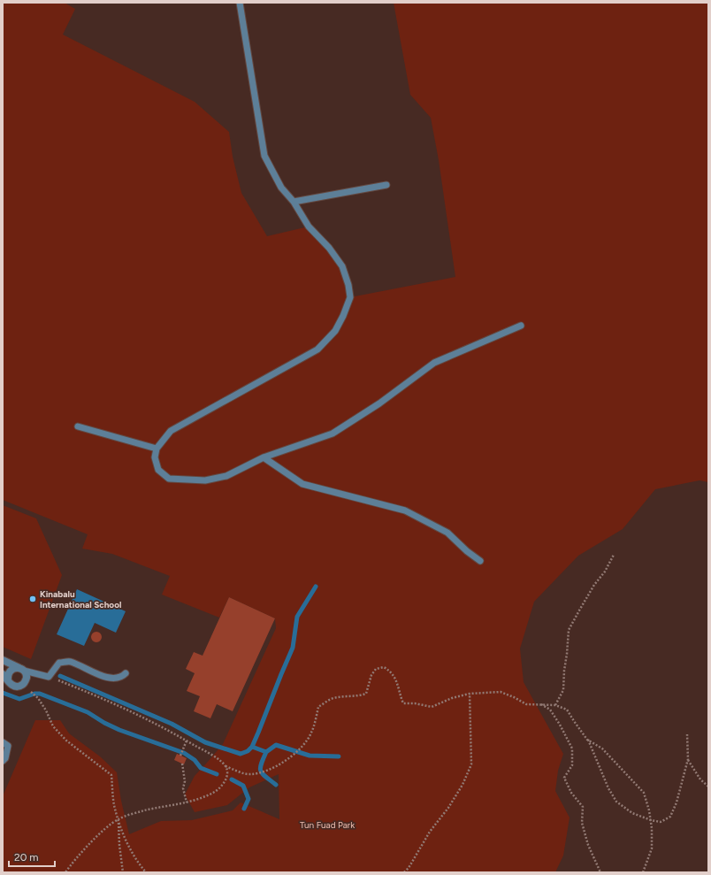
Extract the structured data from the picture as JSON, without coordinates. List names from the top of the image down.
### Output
{
  "parks": ["Tun Fuad Park"],
  "places": ["Kinabalu International School"],
  "scale_bar": "20 m"
}
